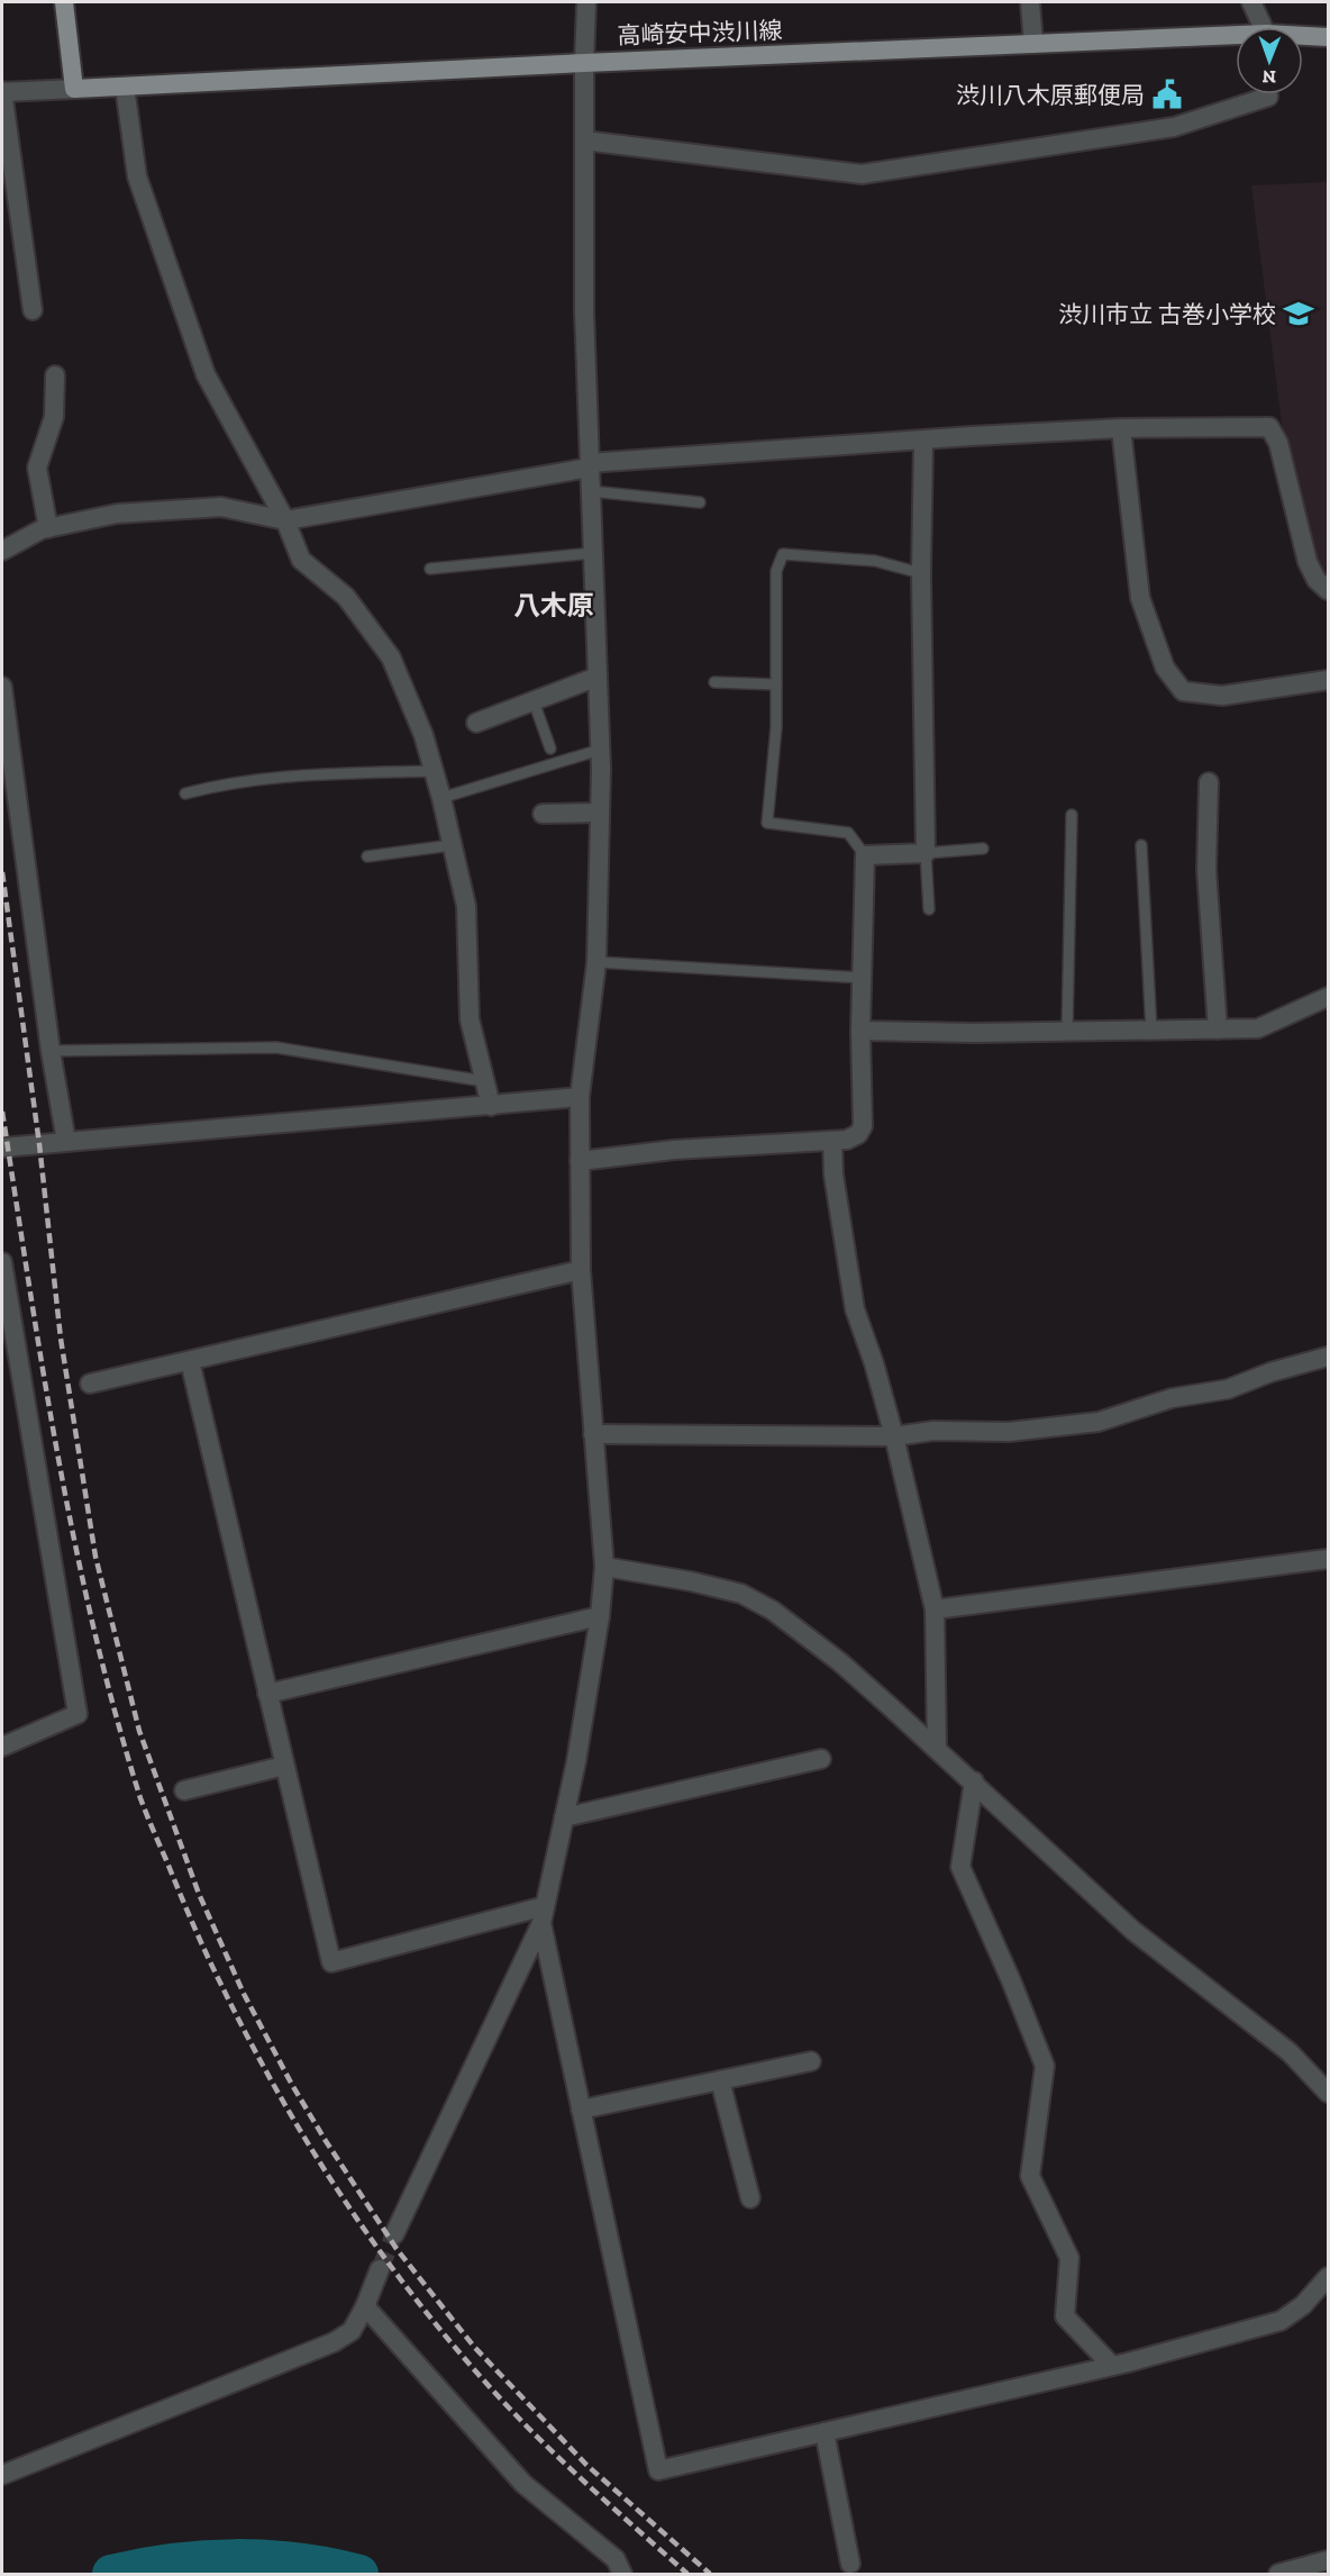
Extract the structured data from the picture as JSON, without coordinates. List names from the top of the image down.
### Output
{
  "streets": {
    "main road": ["高崎安中渋川線"]
  },
  "districts": ["八木原"],
  "places": {
    "public building": ["渋川八木原郵便局"],
    "school or university": ["渋川市立 古巻小学校"]
  },
  "north": "bottom"
}
